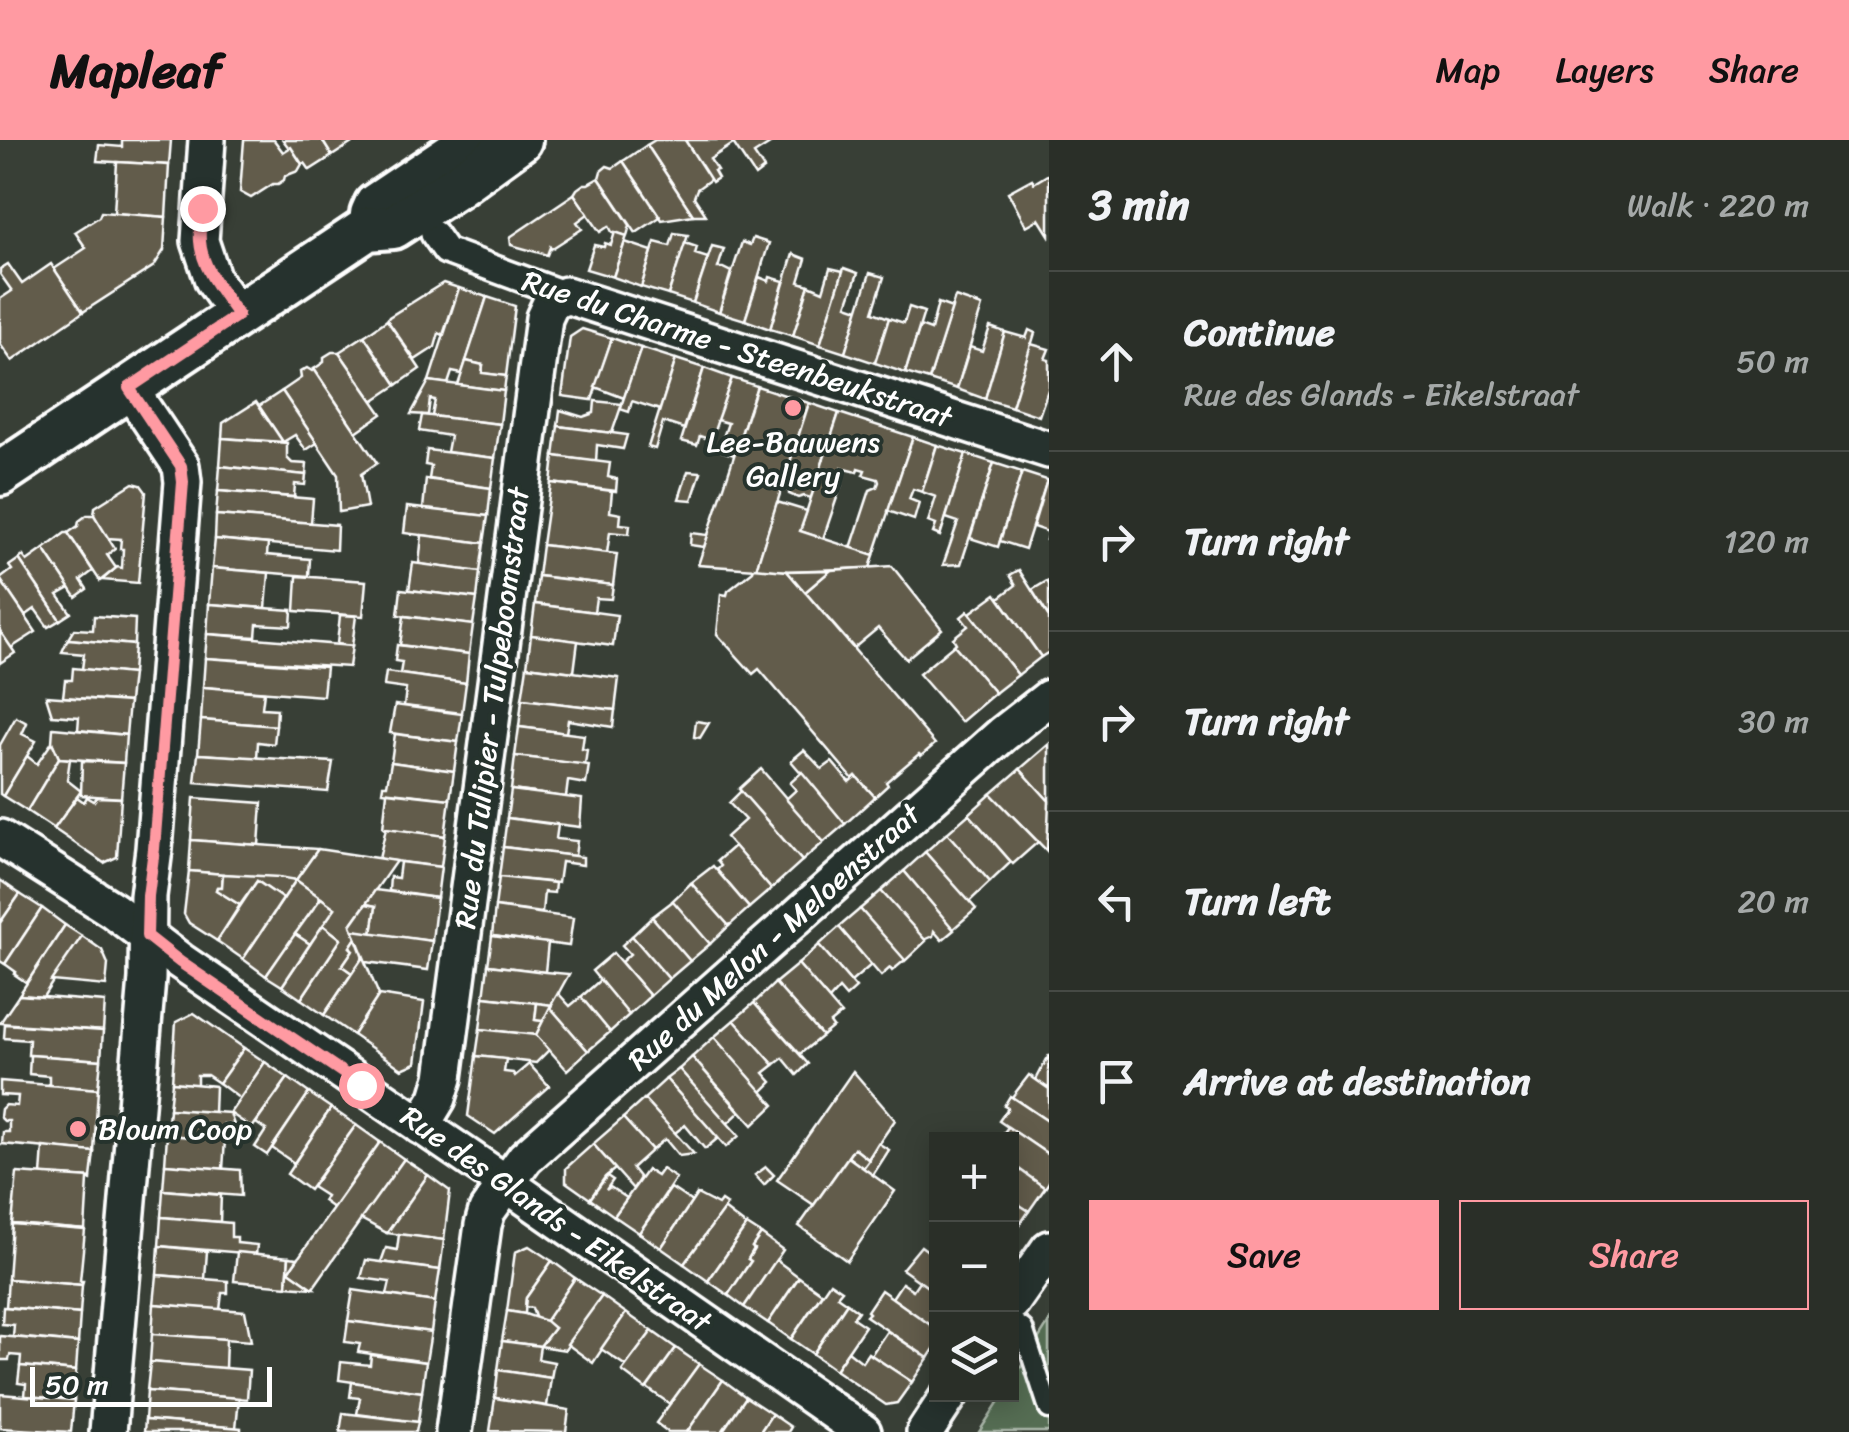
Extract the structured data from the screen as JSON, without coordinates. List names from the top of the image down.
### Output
{
  "streets": {
    "street": [
      "Rue du Charme - Steenbeukstraat",
      "Rue du Tulipier - Tulpeboomstraat",
      "Rue du Melon - Meloenstraat",
      "Rue des Glands - Eikelstraat"
    ]
  },
  "crossings": [
    ["Rue du Charme - Steenbeukstraat", "Rue du Tulipier - Tulpeboomstraat"],
    ["Rue du Tulipier - Tulpeboomstraat", "Rue des Glands - Eikelstraat"],
    ["Rue du Melon - Meloenstraat", "Rue des Glands - Eikelstraat"]
  ],
  "places": ["Lee-Bauwens Gallery", "Bloum Coop"],
  "scale_bar": "50 m",
  "page": {
    "header": "Mapleaf",
    "nav": ["Map", "Layers", "Share"],
    "heading": ["3 min", "Walk · 220 m"],
    "list": [
      ["Continue", "Rue des Glands - Eikelstraat", "50 m"],
      ["Turn right", "120 m"],
      ["Turn right", "30 m"],
      ["Turn left", "20 m"],
      "Arrive at destination"
    ],
    "map_buttons": ["+", "−"],
    "buttons": ["Save", "Share"],
    "scale": "50 m"
  }
}
